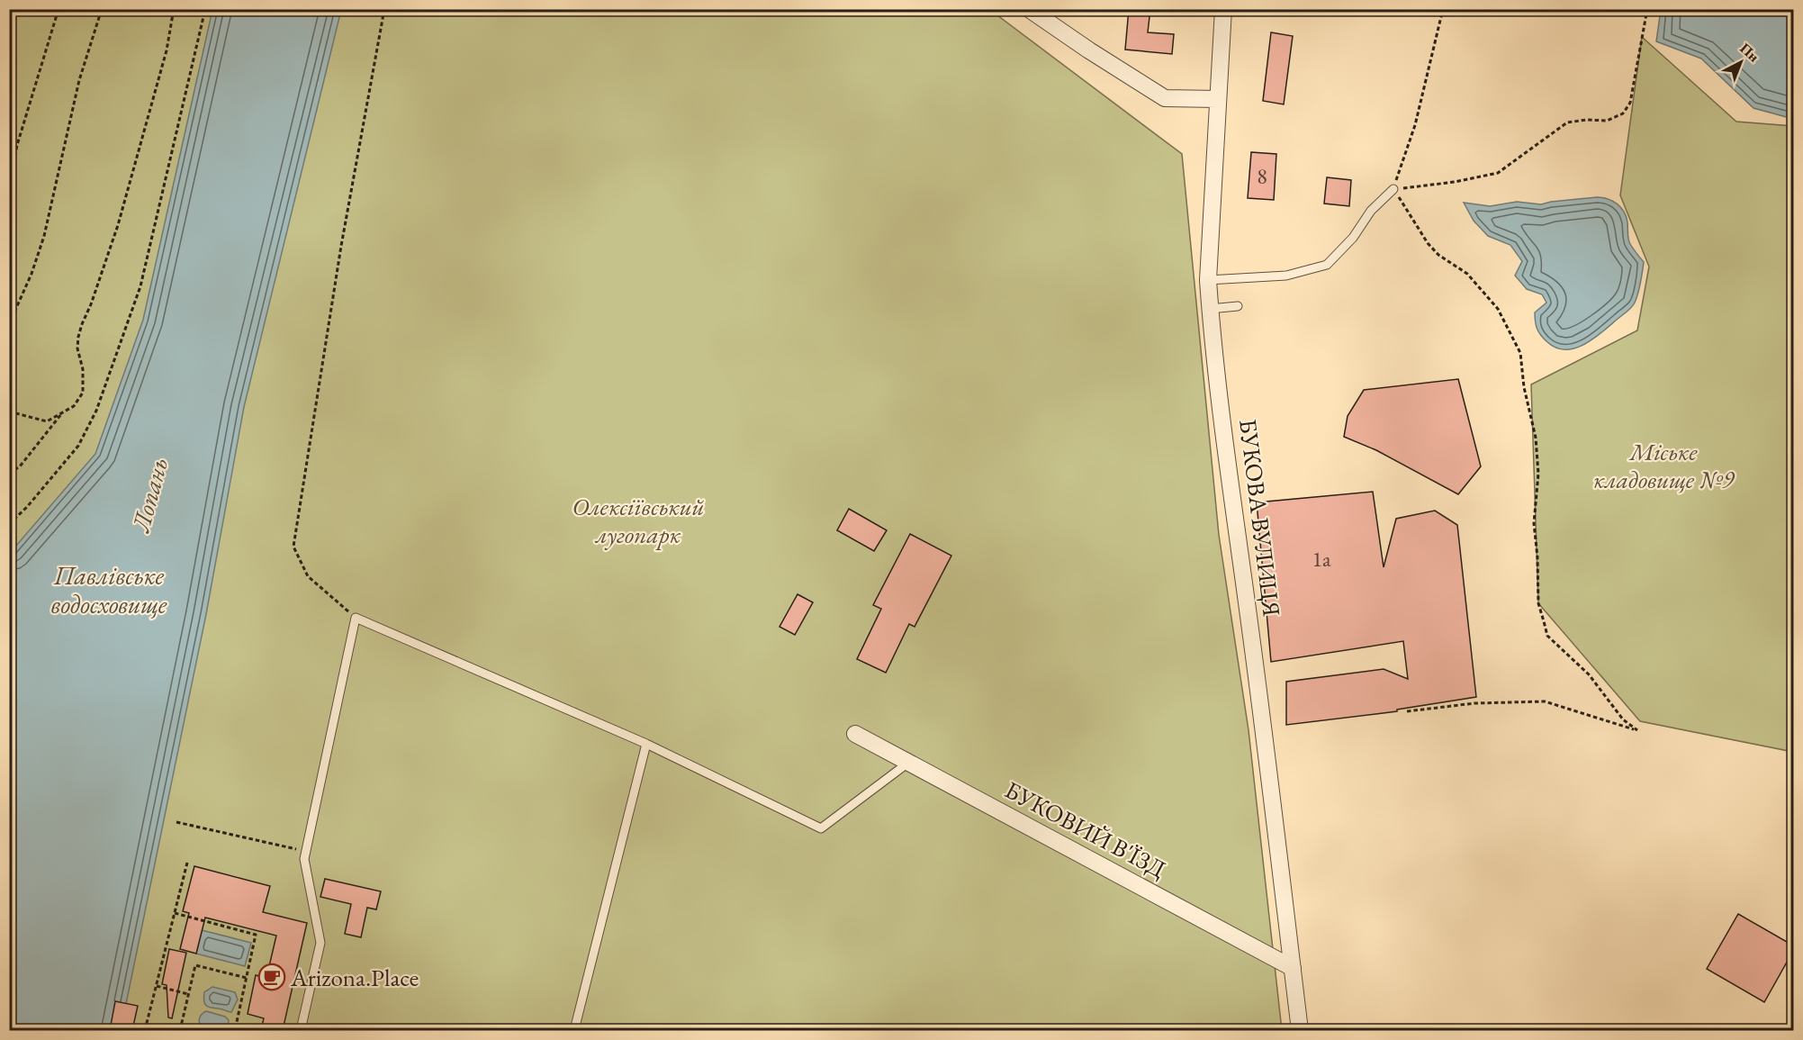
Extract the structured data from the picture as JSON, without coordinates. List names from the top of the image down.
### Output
{
  "streets": {
    "street": ["БУКОВА ВУЛИЦЯ", "БУКОВИЙ В'ЇЗД"]
  },
  "crossings": [
    ["БУКОВА ВУЛИЦЯ", "БУКОВИЙ В'ЇЗД"]
  ],
  "water": ["Лопань", "Павлівське водосховище"],
  "parks": ["Міське кладовище №9", "Олексіївський лугопарк"],
  "places": {
    "cafe": ["Arizona.Place"]
  },
  "house_numbers": ["8", "1а"],
  "north": "top right"
}
